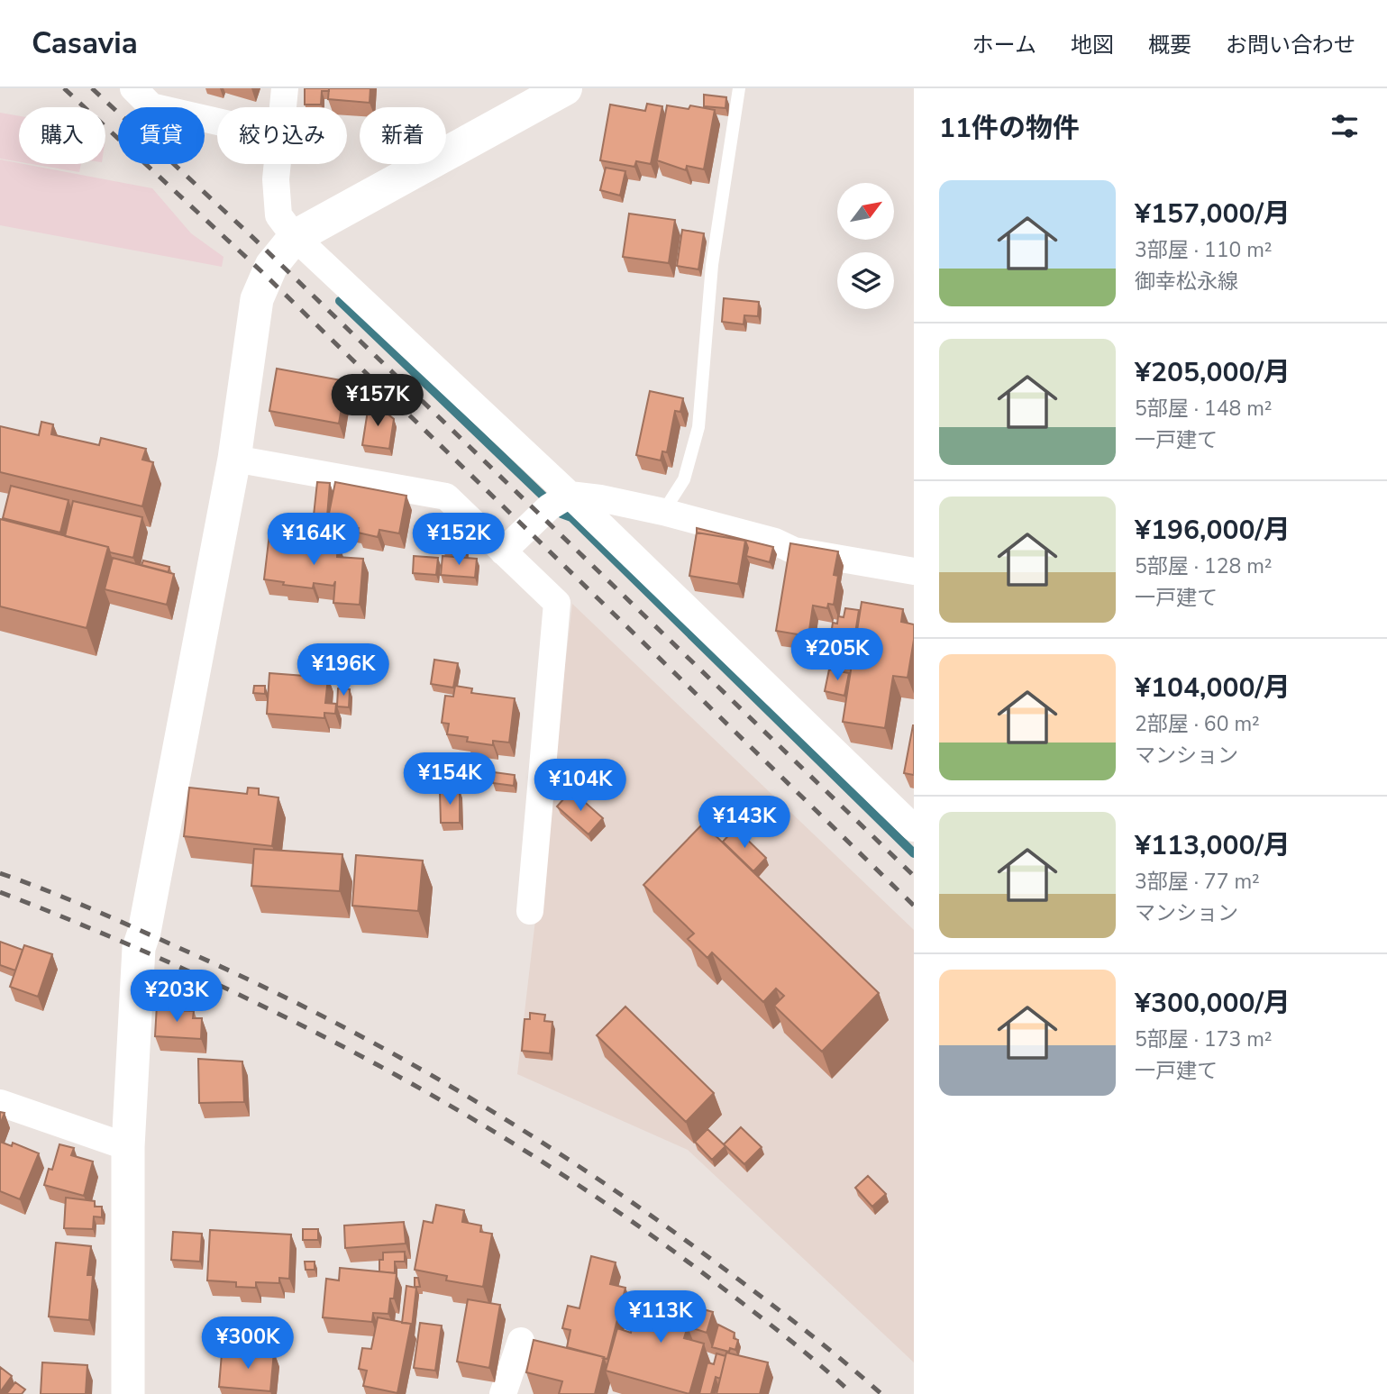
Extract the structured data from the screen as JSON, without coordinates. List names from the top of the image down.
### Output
{
  "north": "top right",
  "page": {
    "header": "Casavia",
    "nav": [
      "ホーム",
      "地図",
      "概要",
      "お問い合わせ"
    ],
    "heading": "11件の物件",
    "chip": [
      "購入",
      "賃貸",
      "絞り込み",
      "新着"
    ],
    "list": [
      {
        "name": "¥157,000/月",
        "note": "3部屋 · 110 m² · 御幸松永線"
      },
      {
        "name": "¥205,000/月",
        "note": "5部屋 · 148 m² · 一戸建て"
      },
      {
        "name": "¥196,000/月",
        "note": "5部屋 · 128 m² · 一戸建て"
      },
      {
        "name": "¥104,000/月",
        "note": "2部屋 · 60 m² · マンション"
      },
      {
        "name": "¥113,000/月",
        "note": "3部屋 · 77 m² · マンション"
      },
      {
        "name": "¥300,000/月",
        "note": "5部屋 · 173 m² · 一戸建て"
      }
    ],
    "price": [
      "¥157K",
      "¥164K",
      "¥152K",
      "¥205K",
      "¥196K",
      "¥154K",
      "¥104K",
      "¥143K",
      "¥203K",
      "¥113K",
      "¥300K"
    ]
  }
}
